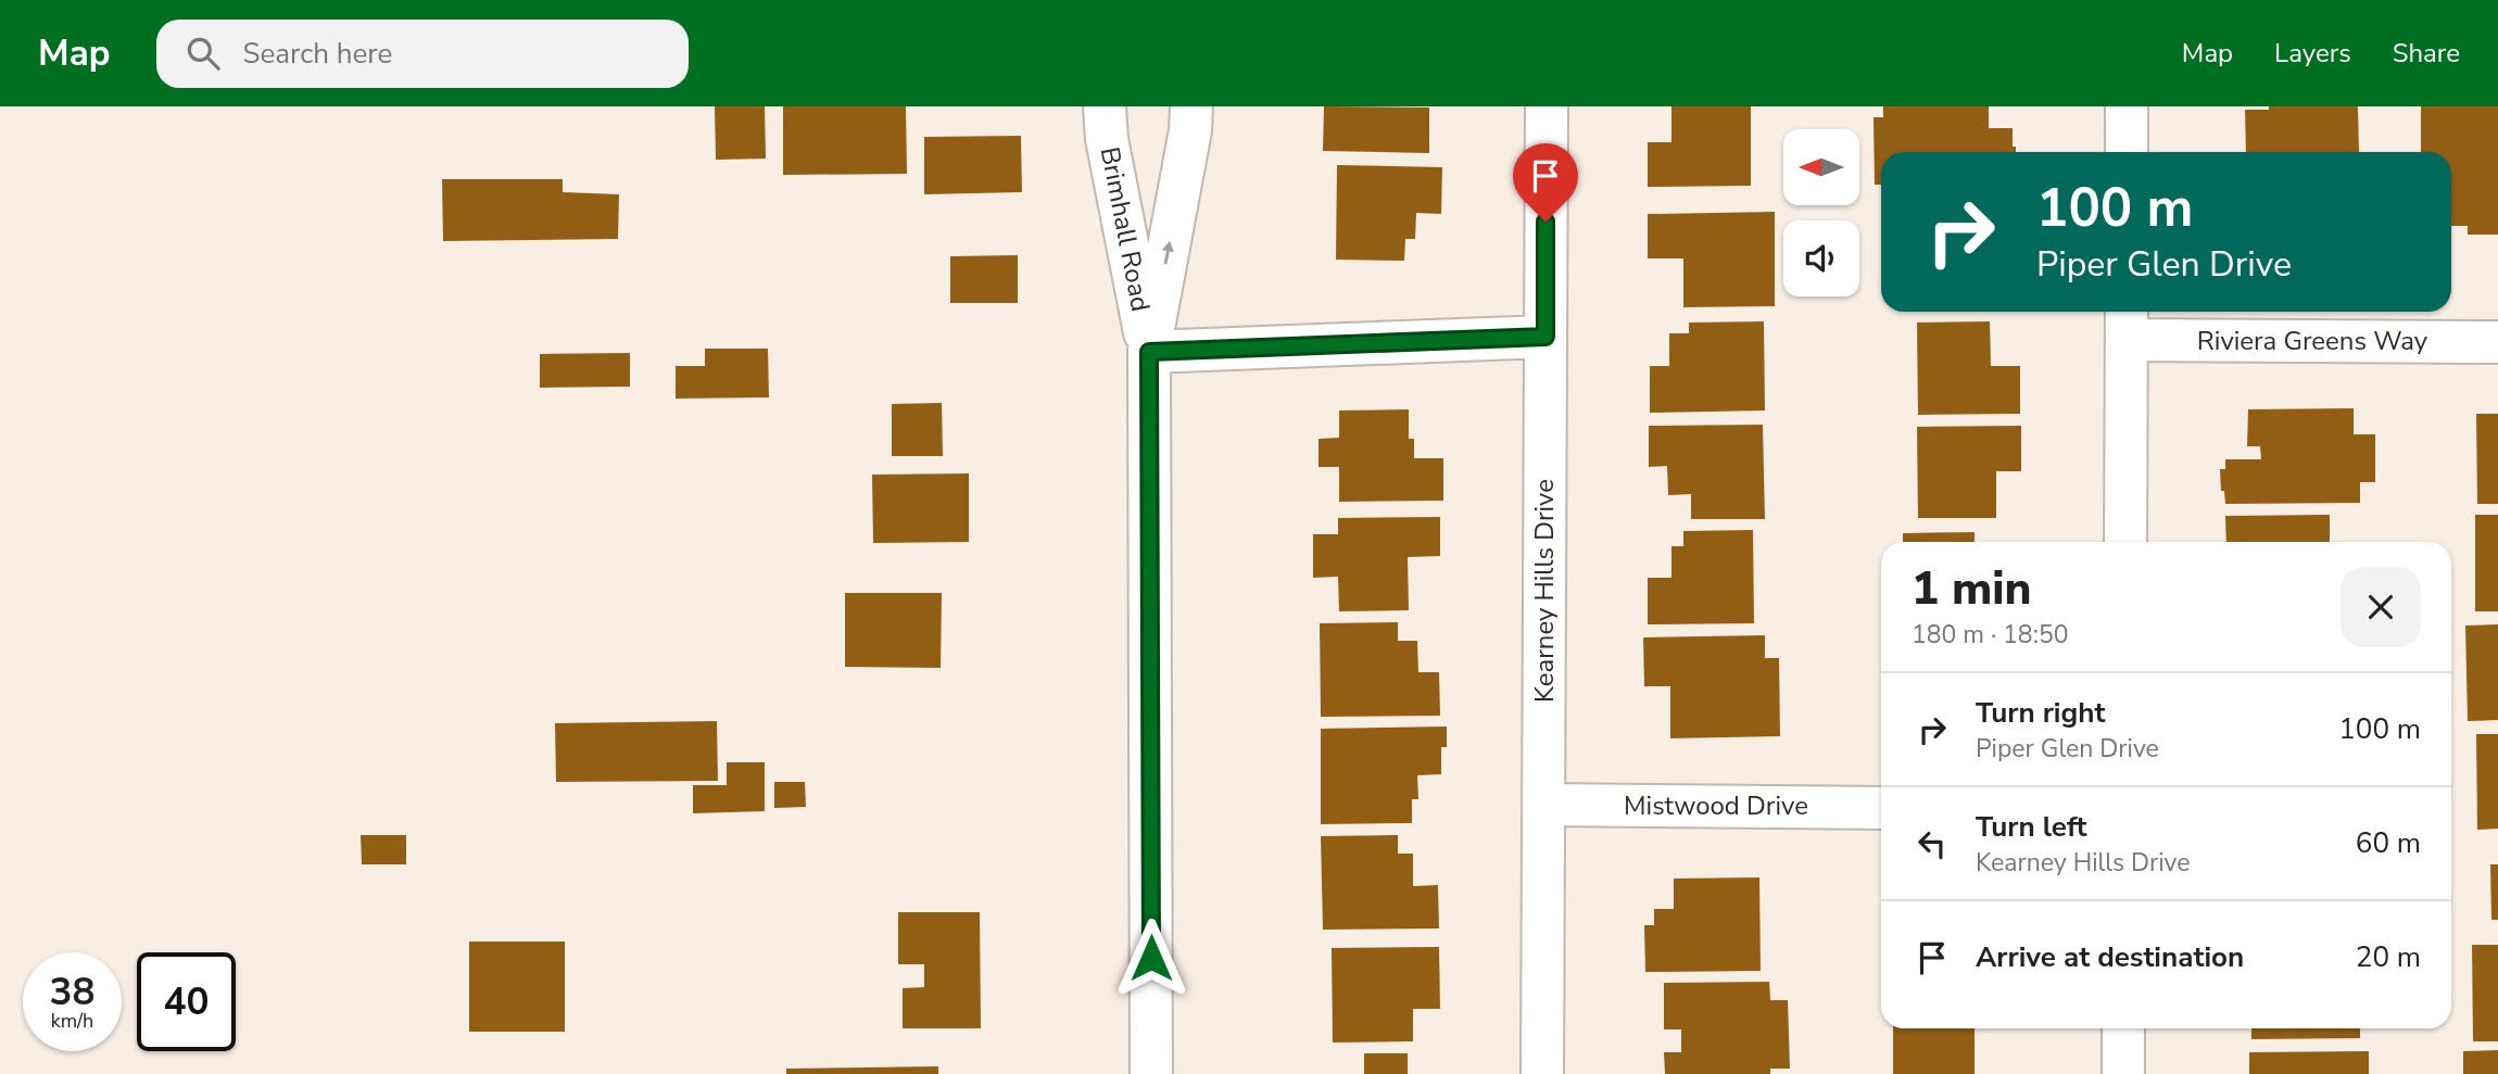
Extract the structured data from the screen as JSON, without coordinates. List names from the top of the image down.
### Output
{
  "streets": {
    "street": [
      "Brimhall Road",
      "Riviera Greens Way",
      "Kearney Hills Drive",
      "Mistwood Drive"
    ]
  },
  "crossings": [
    ["Kearney Hills Drive", "Mistwood Drive"]
  ],
  "north": "left",
  "page": {
    "header": "Map",
    "search": "Search here",
    "nav": ["Map", "Layers", "Share"],
    "turn": ["100 m", "Piper Glen Drive"],
    "heading": ["1 min", "180 m · 18:50"],
    "list": [
      {
        "name": "Turn right",
        "note": "Piper Glen Drive",
        "value": "100 m"
      },
      {
        "name": "Turn left",
        "note": "Kearney Hills Drive",
        "value": "60 m"
      },
      {
        "name": "Arrive at destination",
        "value": "20 m"
      }
    ],
    "speed": "38 km/h",
    "limit": "40"
  }
}
